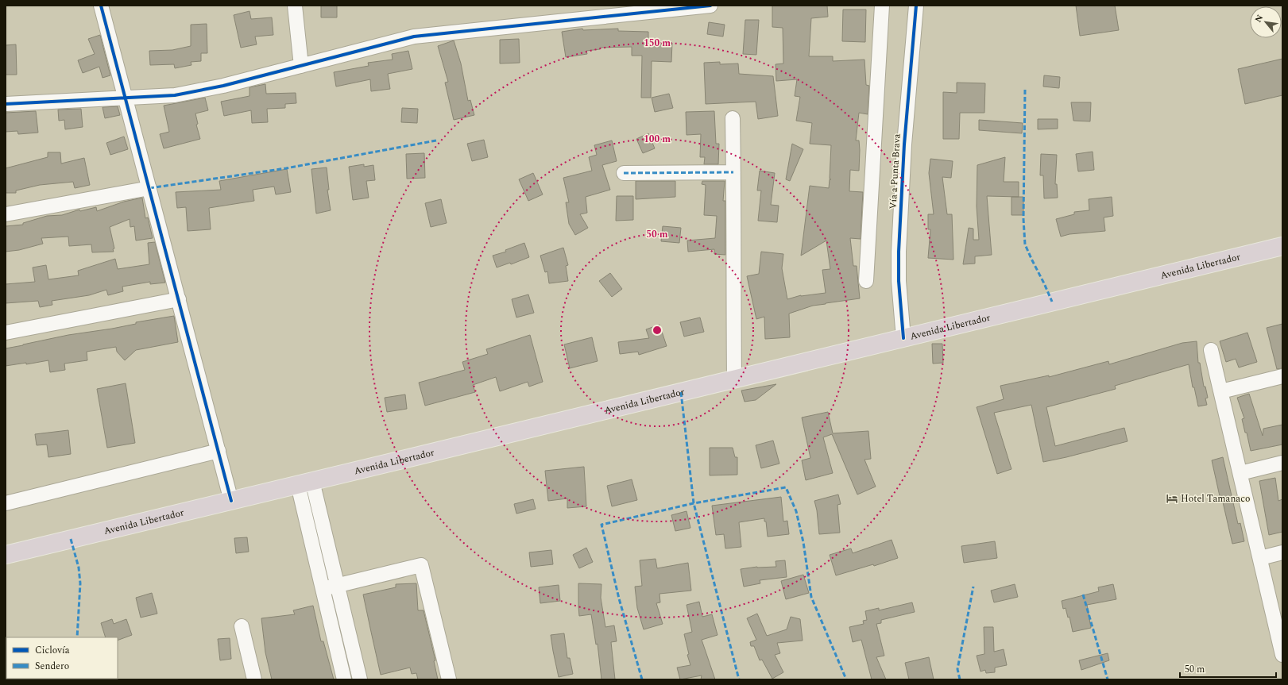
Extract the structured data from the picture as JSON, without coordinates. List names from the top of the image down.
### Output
{
  "streets": {
    "highway": ["Avenida Libertador"],
    "street": ["Vía a Punta Brava"]
  },
  "crossings": [
    ["Vía a Punta Brava", "Avenida Libertador"]
  ],
  "places": {
    "hotel": ["Hotel Tamanaco"]
  },
  "legend": ["Ciclovía", "Sendero"],
  "scale_bar": "50 m",
  "north": "top left",
  "rings": ["150 m", "100 m", "50 m"]
}
